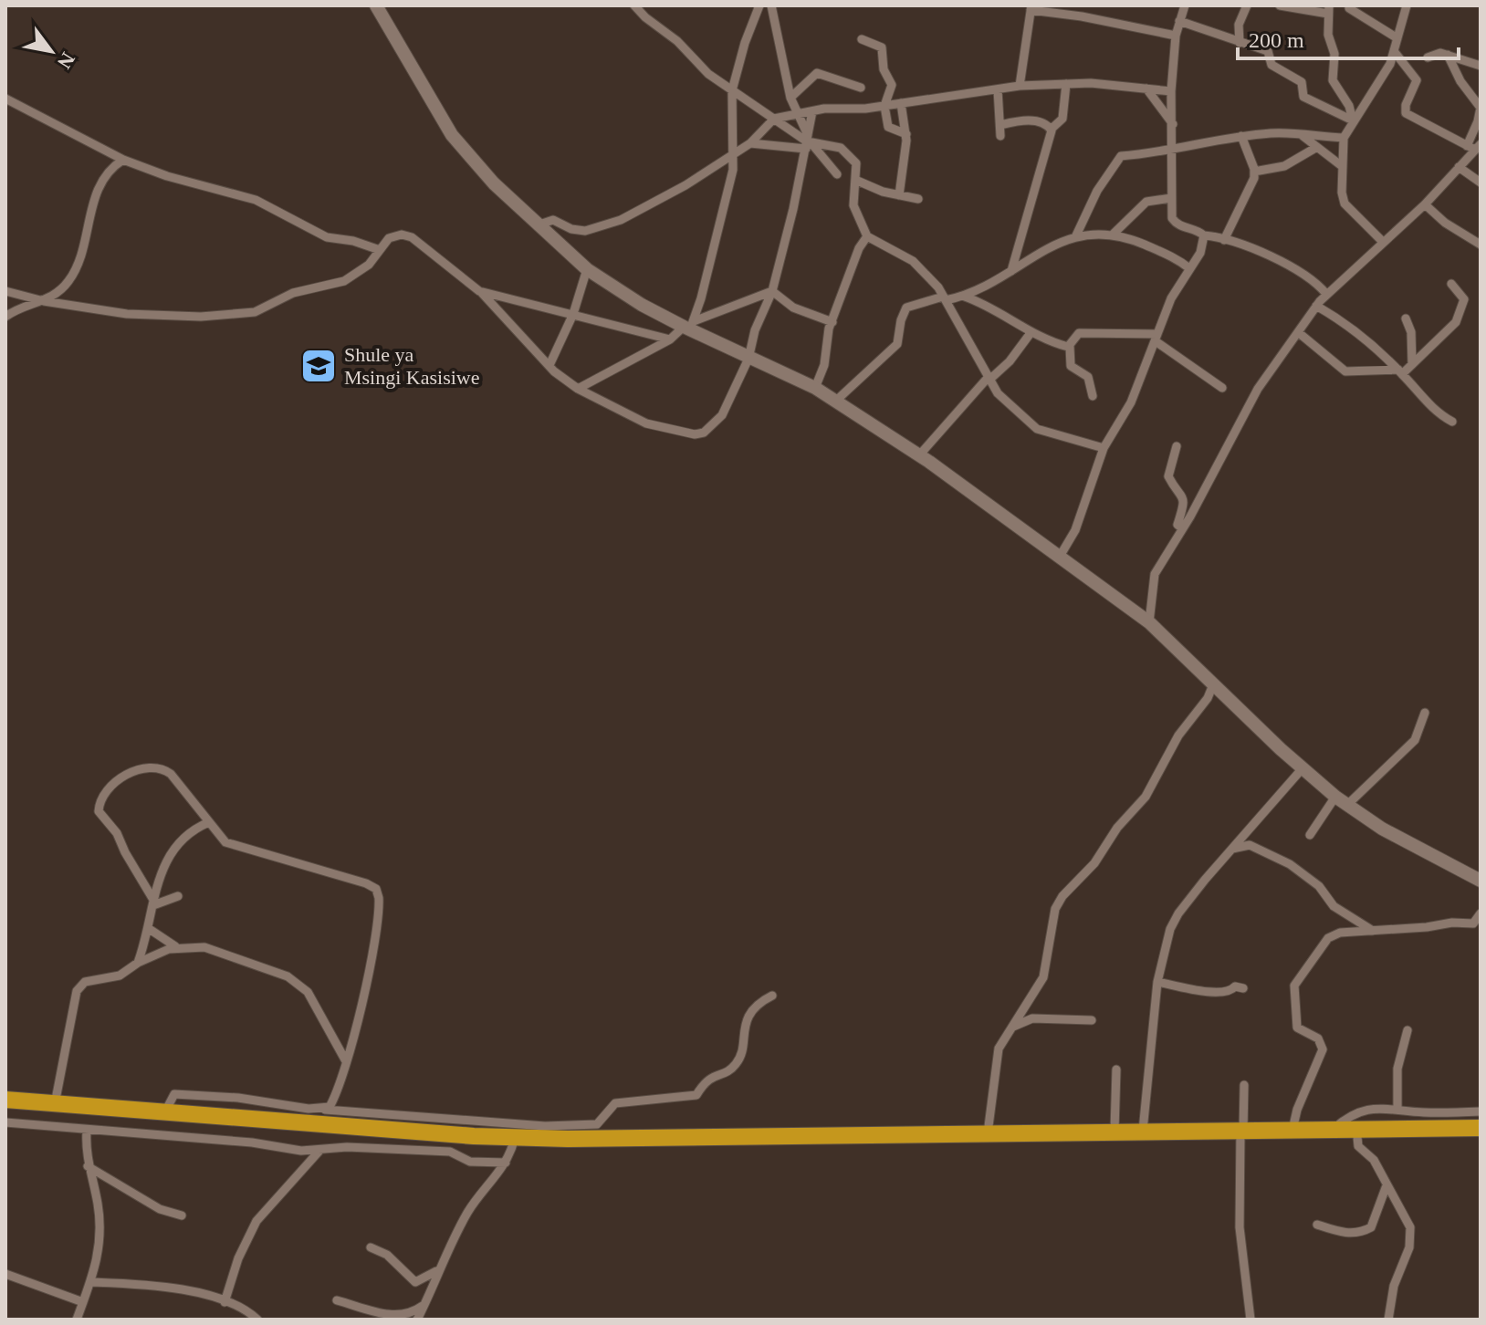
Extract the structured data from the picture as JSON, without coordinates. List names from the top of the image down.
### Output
{
  "places": {
    "school or university": ["Shule ya Msingi Kasisiwe"]
  },
  "scale_bar": "200 m",
  "north": "bottom right"
}
